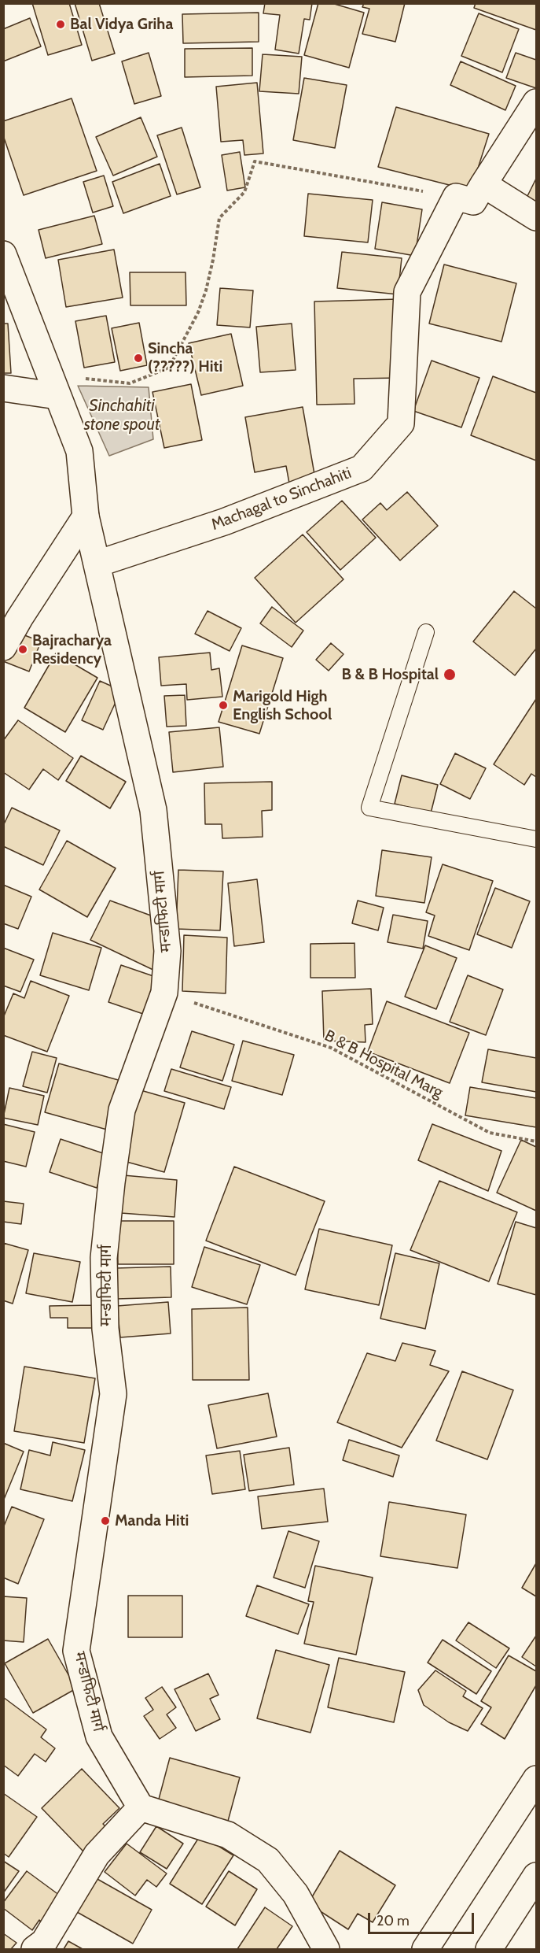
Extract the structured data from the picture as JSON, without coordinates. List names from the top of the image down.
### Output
{
  "streets": {
    "main road": ["Machagal to Sinchahiti", "मन्डाफिटी मार्ग"],
    "path": ["B & B Hospital Marg"]
  },
  "crossings": [
    ["Machagal to Sinchahiti", "मन्डाफिटी मार्ग"],
    ["मन्डाफिटी मार्ग", "B & B Hospital Marg"]
  ],
  "water": ["Sinchahiti stone spout"],
  "places": [
    "Bal Vidya Griha",
    "Sincha (?????) Hiti",
    "Bajracharya Residency",
    "B & B Hospital",
    "Marigold High English School",
    "Manda Hiti"
  ],
  "scale_bar": "20 m"
}
